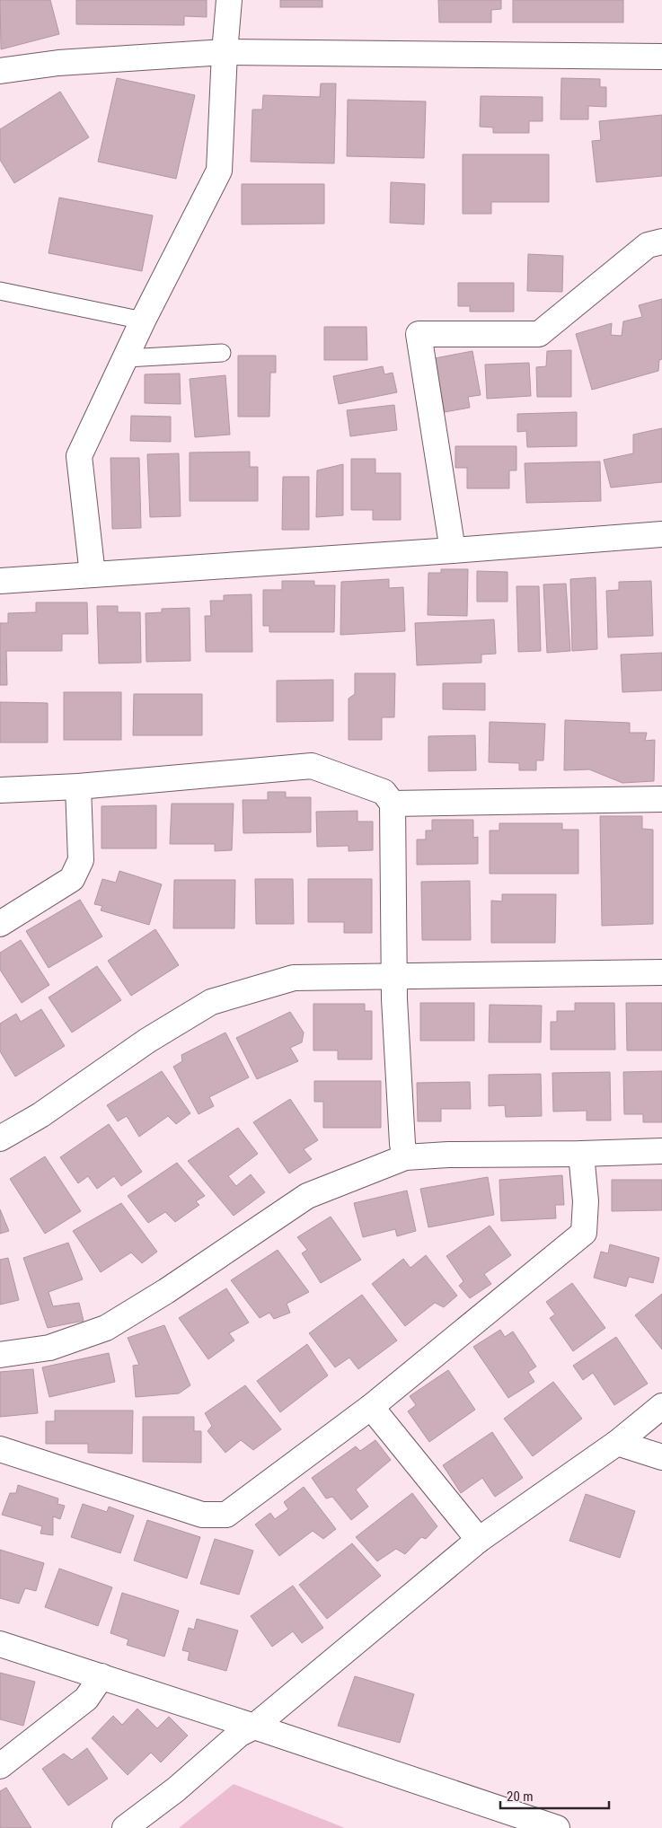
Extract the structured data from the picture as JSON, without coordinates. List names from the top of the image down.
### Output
{
  "scale_bar": "20 m"
}
